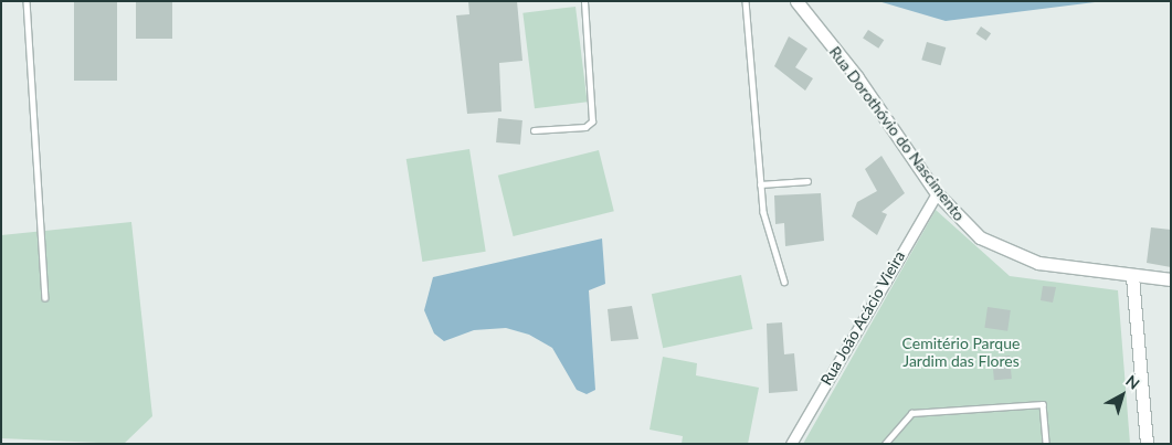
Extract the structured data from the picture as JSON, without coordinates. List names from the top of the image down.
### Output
{
  "streets": {
    "street": ["Rua Dorothóvio do Nascimento", "Rua João Acácio Vieira"]
  },
  "crossings": [
    ["Rua Dorothóvio do Nascimento", "Rua João Acácio Vieira"]
  ],
  "parks": ["Cemitério Parque Jardim das Flores"],
  "north": "top right"
}
